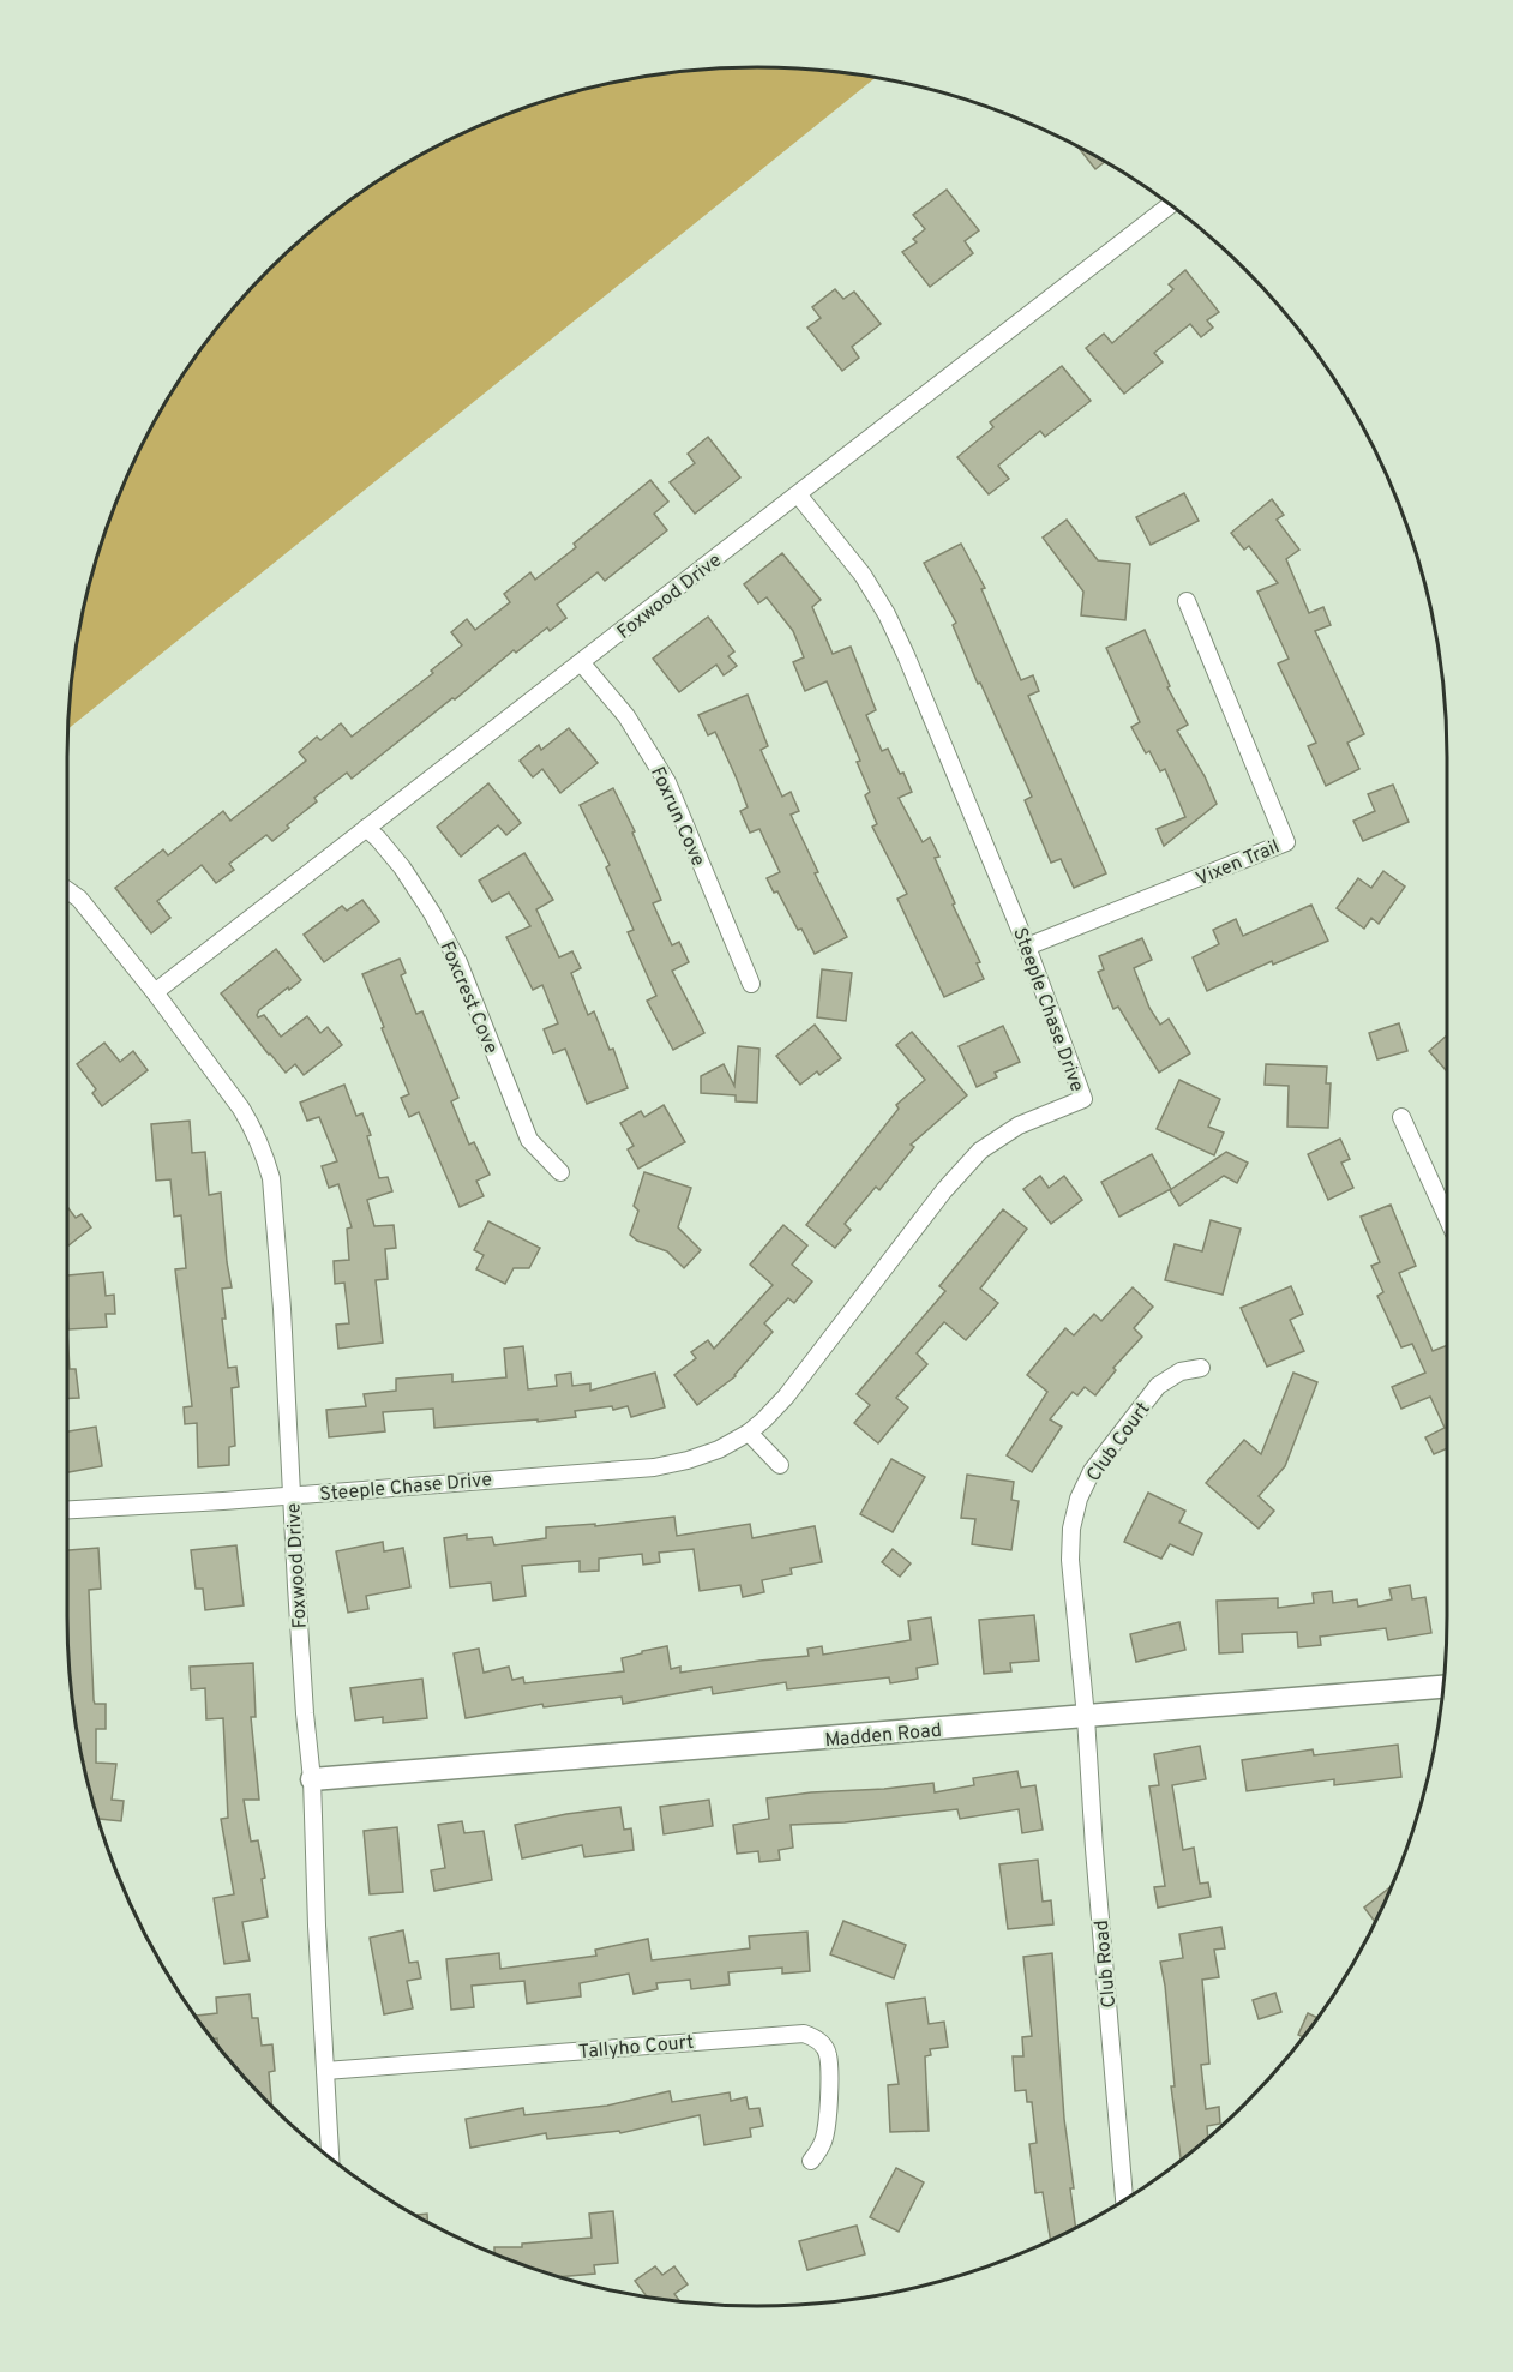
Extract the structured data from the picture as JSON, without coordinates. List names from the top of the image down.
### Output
{
  "streets": {
    "street": [
      "Foxwood Drive",
      "Foxrun Cove",
      "Vixen Trail",
      "Foxcrest Cove",
      "Steeple Chase Drive",
      "Club Court",
      "Madden Road",
      "Club Road",
      "Tallyho Court"
    ]
  },
  "crossings": [
    ["Foxwood Drive", "Foxrun Cove"],
    ["Foxwood Drive", "Foxcrest Cove"],
    ["Foxwood Drive", "Steeple Chase Drive"],
    ["Foxwood Drive", "Madden Road"],
    ["Foxwood Drive", "Tallyho Court"],
    ["Vixen Trail", "Steeple Chase Drive"],
    ["Club Court", "Madden Road"],
    ["Club Court", "Club Road"],
    ["Madden Road", "Club Road"]
  ]
}
